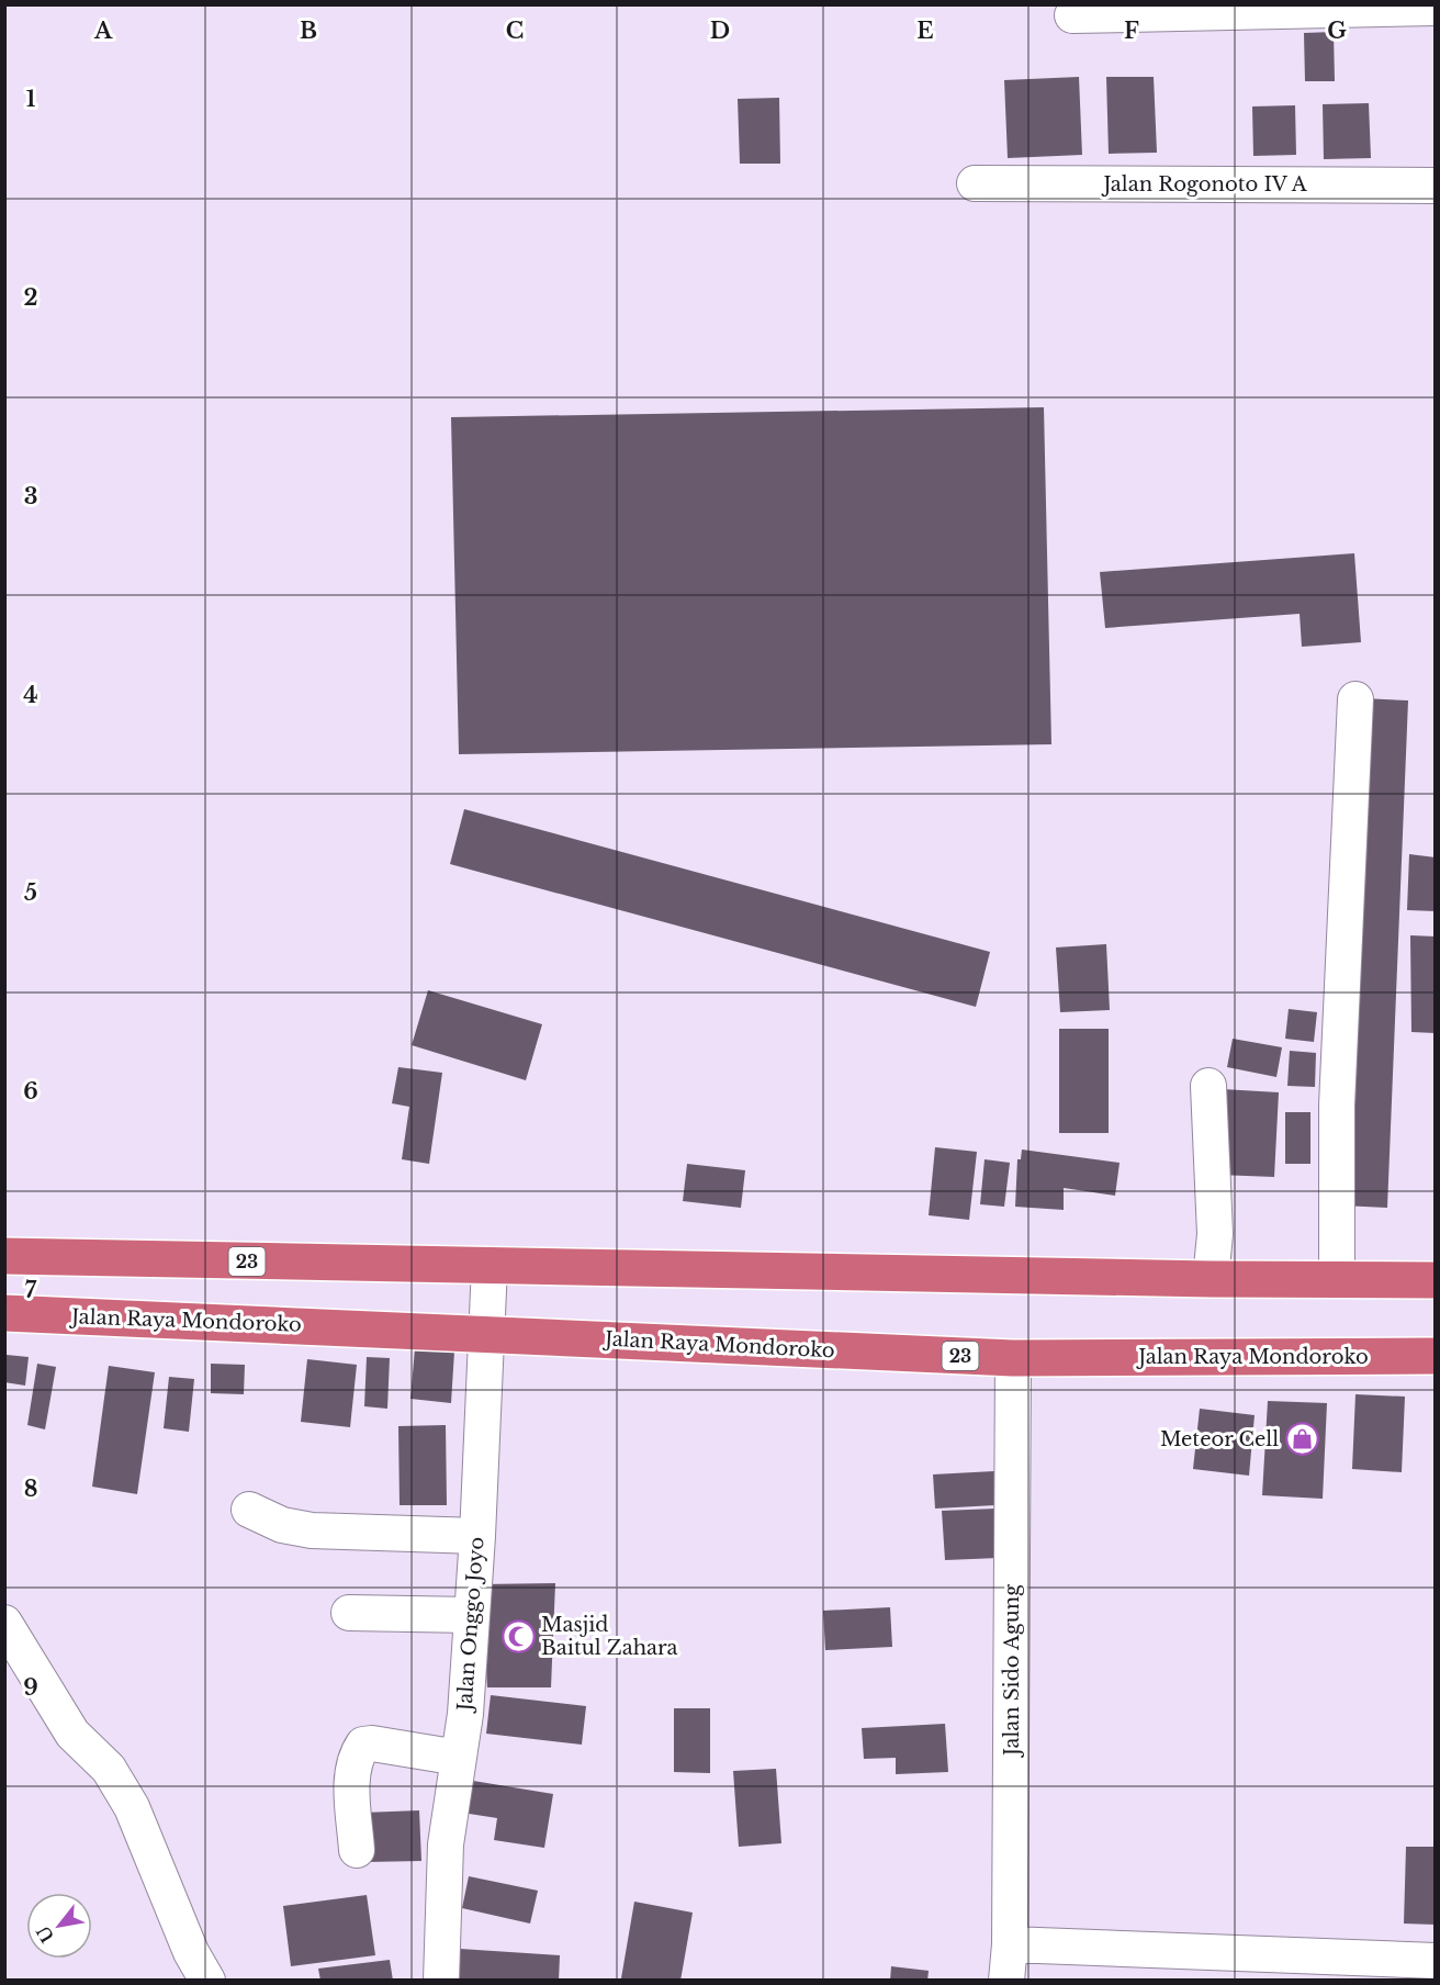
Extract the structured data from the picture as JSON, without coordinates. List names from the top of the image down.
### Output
{
  "streets": {
    "highway": ["23", "Jalan Raya Mondoroko"],
    "street": ["Jalan Rogonoto IV A", "Jalan Onggo Joyo", "Jalan Sido Agung"]
  },
  "crossings": [
    ["23", "Jalan Onggo Joyo"],
    ["Jalan Raya Mondoroko", "Jalan Onggo Joyo"],
    ["Jalan Raya Mondoroko", "Jalan Sido Agung"]
  ],
  "places": {
    "shop": ["Meteor Cell"],
    "mosque": ["Masjid Baitul Zahara"]
  },
  "north": "bottom left",
  "grid": {
    "columns": [
      "A",
      "B",
      "C",
      "D",
      "E",
      "F",
      "G"
    ],
    "rows": [
      "1",
      "2",
      "3",
      "4",
      "5",
      "6",
      "7",
      "8",
      "9"
    ]
  }
}
